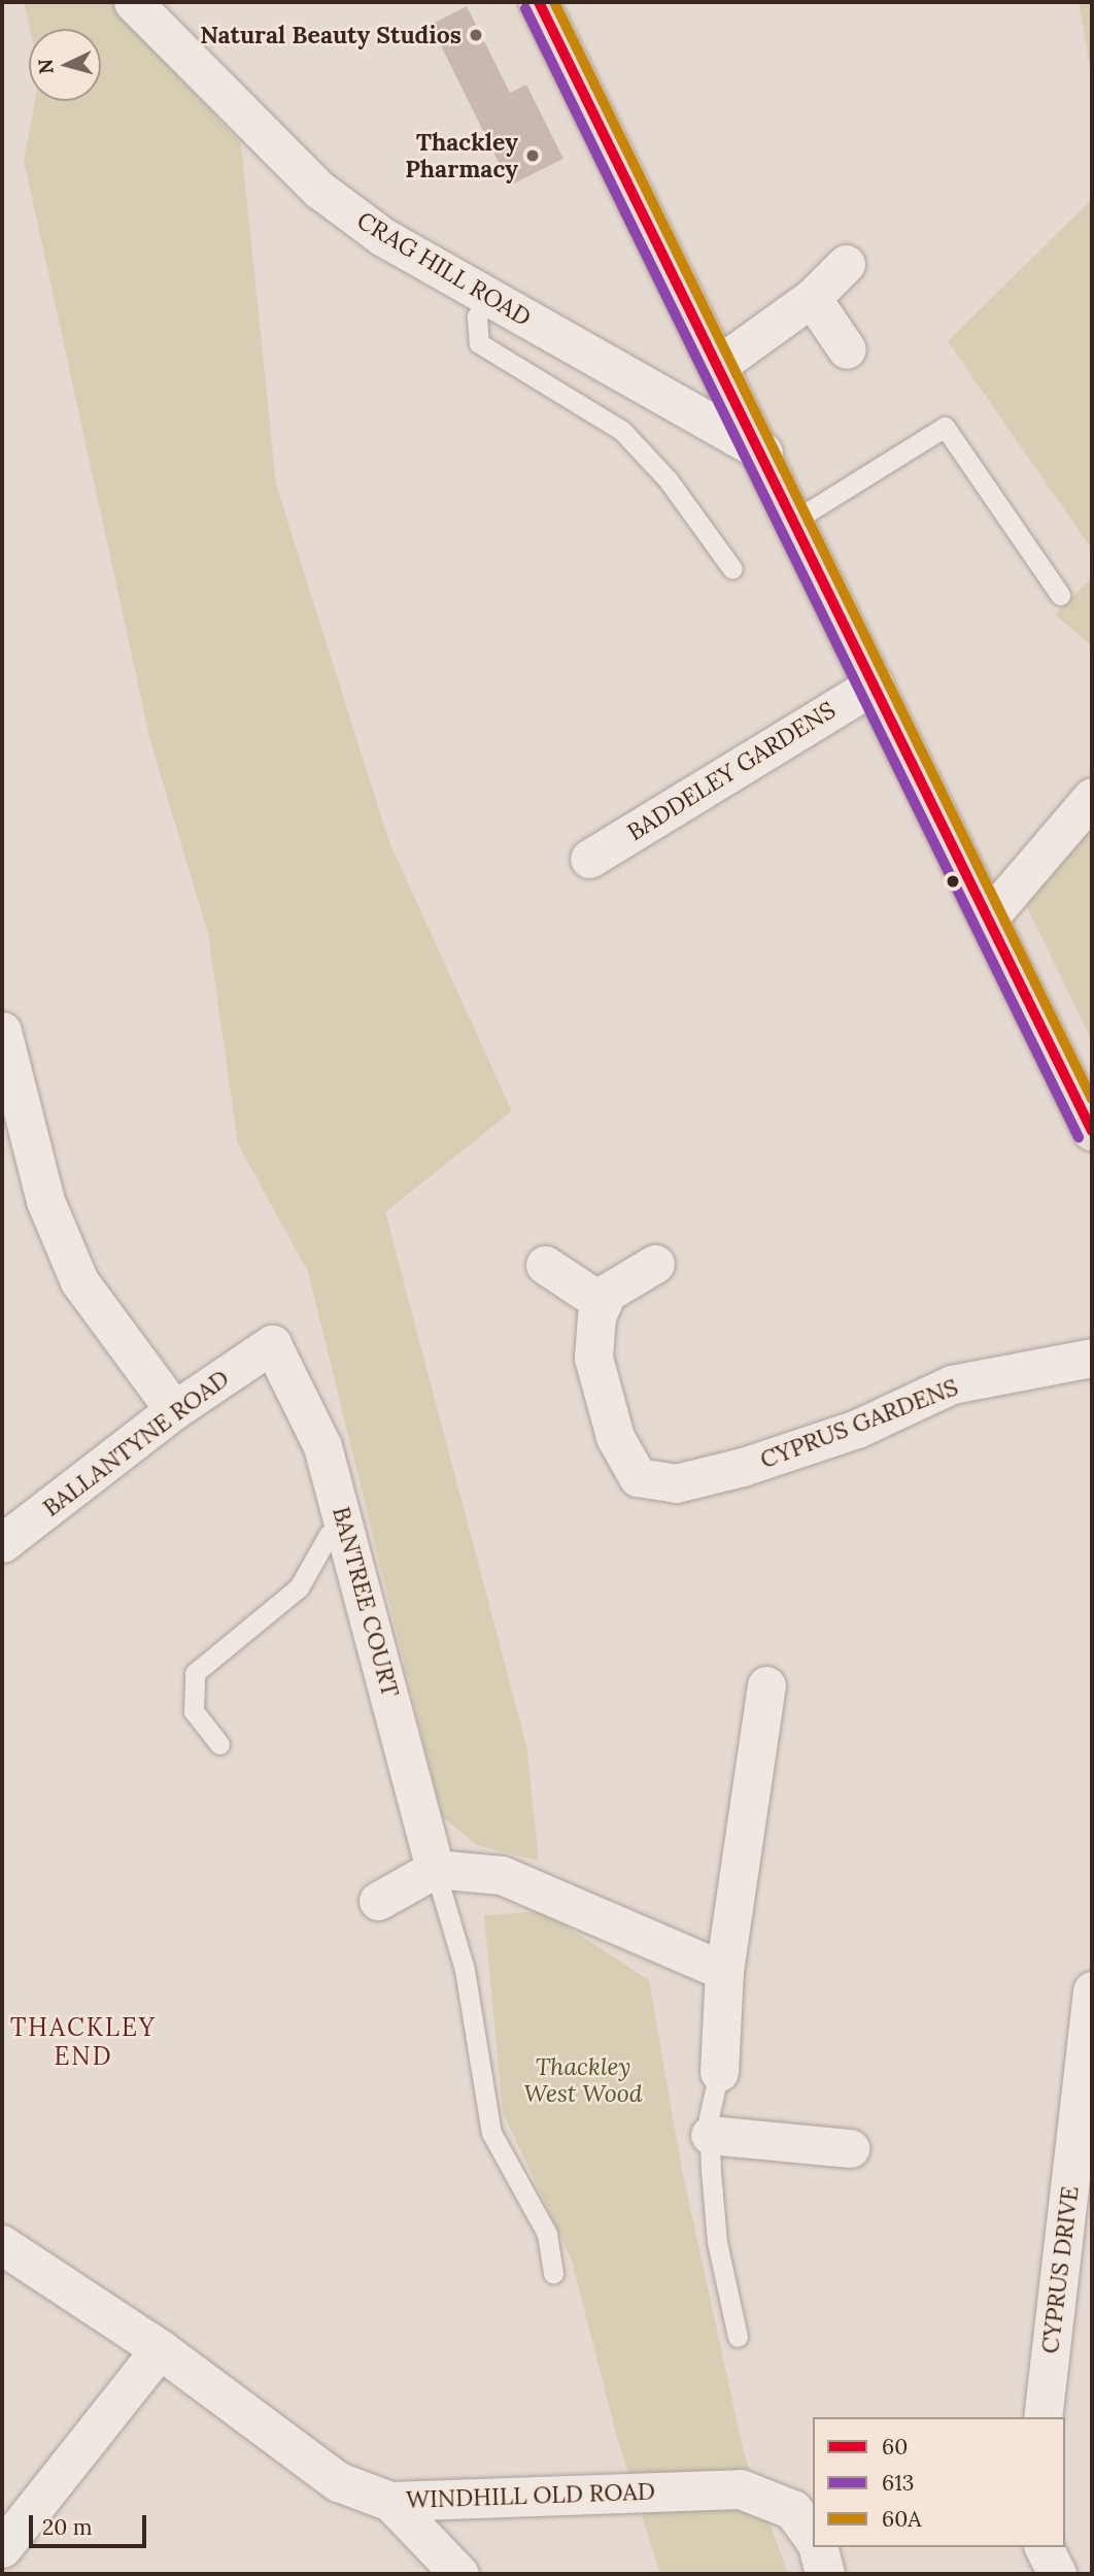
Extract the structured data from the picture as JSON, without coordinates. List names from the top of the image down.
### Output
{
  "streets": {
    "street": [
      "CRAG HILL ROAD",
      "BADDELEY GARDENS",
      "CYPRUS GARDENS",
      "BALLANTYNE ROAD",
      "BANTREE COURT",
      "CYPRUS DRIVE",
      "WINDHILL OLD ROAD"
    ]
  },
  "crossings": [
    ["BALLANTYNE ROAD", "BANTREE COURT"]
  ],
  "districts": ["THACKLEY END"],
  "parks": ["Thackley West Wood"],
  "places": ["Natural Beauty Studios", "Thackley Pharmacy"],
  "lines": ["transit line 60", "transit line 60A", "transit line 613"],
  "legend": ["60", "613", "60A"],
  "scale_bar": "20 m",
  "north": "left"
}
